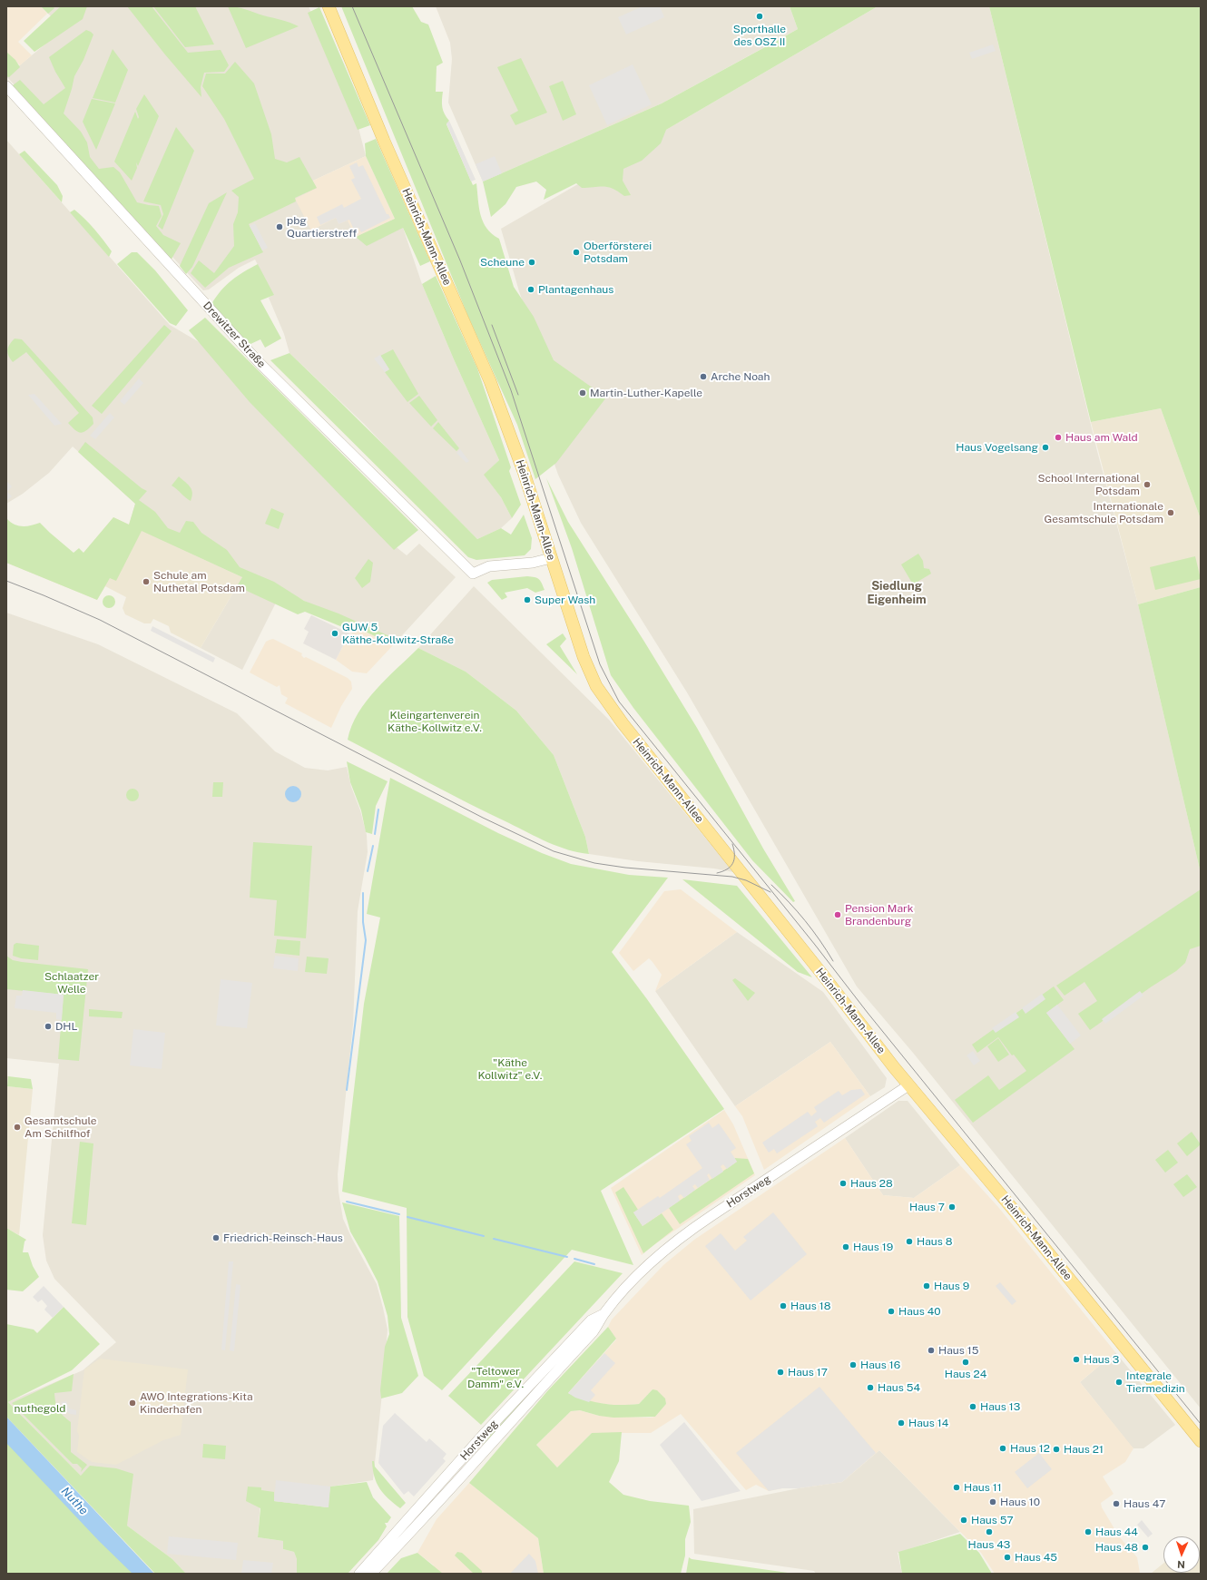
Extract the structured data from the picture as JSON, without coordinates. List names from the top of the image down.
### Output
{
  "streets": {
    "main road": ["Heinrich-Mann-Allee"],
    "street": ["Drewitzer Straße", "Horstweg"]
  },
  "crossings": [
    ["Heinrich-Mann-Allee", "Drewitzer Straße"],
    ["Heinrich-Mann-Allee", "Horstweg"]
  ],
  "districts": ["Siedlung Eigenheim"],
  "water": ["Nuthe"],
  "parks": [
    "Kleingartenverein Käthe-Kollwitz e.V.",
    "Schlaatzer Welle",
    "\"Käthe Kollwitz\" e.V.",
    "\"Teltower Damm\" e.V.",
    "nuthegold"
  ],
  "places": [
    "Sporthalle des OSZ II",
    "pbg Quartierstreff",
    "Oberförsterei Potsdam",
    "Scheune",
    "Plantagenhaus",
    "Arche Noah",
    "Martin-Luther-Kapelle",
    "Haus am Wald",
    "Haus Vogelsang",
    "School International Potsdam",
    "Internationale Gesamtschule Potsdam",
    "Schule am Nuthetal Potsdam",
    "Super Wash",
    "GUW 5 Käthe-Kollwitz-Straße",
    "Pension Mark Brandenburg",
    "DHL",
    "Gesamtschule Am Schilfhof",
    "Haus 28",
    "Haus 7",
    "Friedrich-Reinsch-Haus",
    "Haus 8",
    "Haus 19",
    "Haus 9",
    "Haus 18",
    "Haus 40",
    "Haus 15",
    "Haus 3",
    "Haus 24",
    "Haus 16",
    "Haus 17",
    "Integrale Tiermedizin",
    "Haus 54",
    "AWO Integrations-Kita Kinderhafen",
    "Haus 13",
    "Haus 14",
    "Haus 12",
    "Haus 21",
    "Haus 11",
    "Haus 10",
    "Haus 47",
    "Haus 57",
    "Haus 43",
    "Haus 44",
    "Haus 48",
    "Haus 45"
  ],
  "north": "bottom"
}
